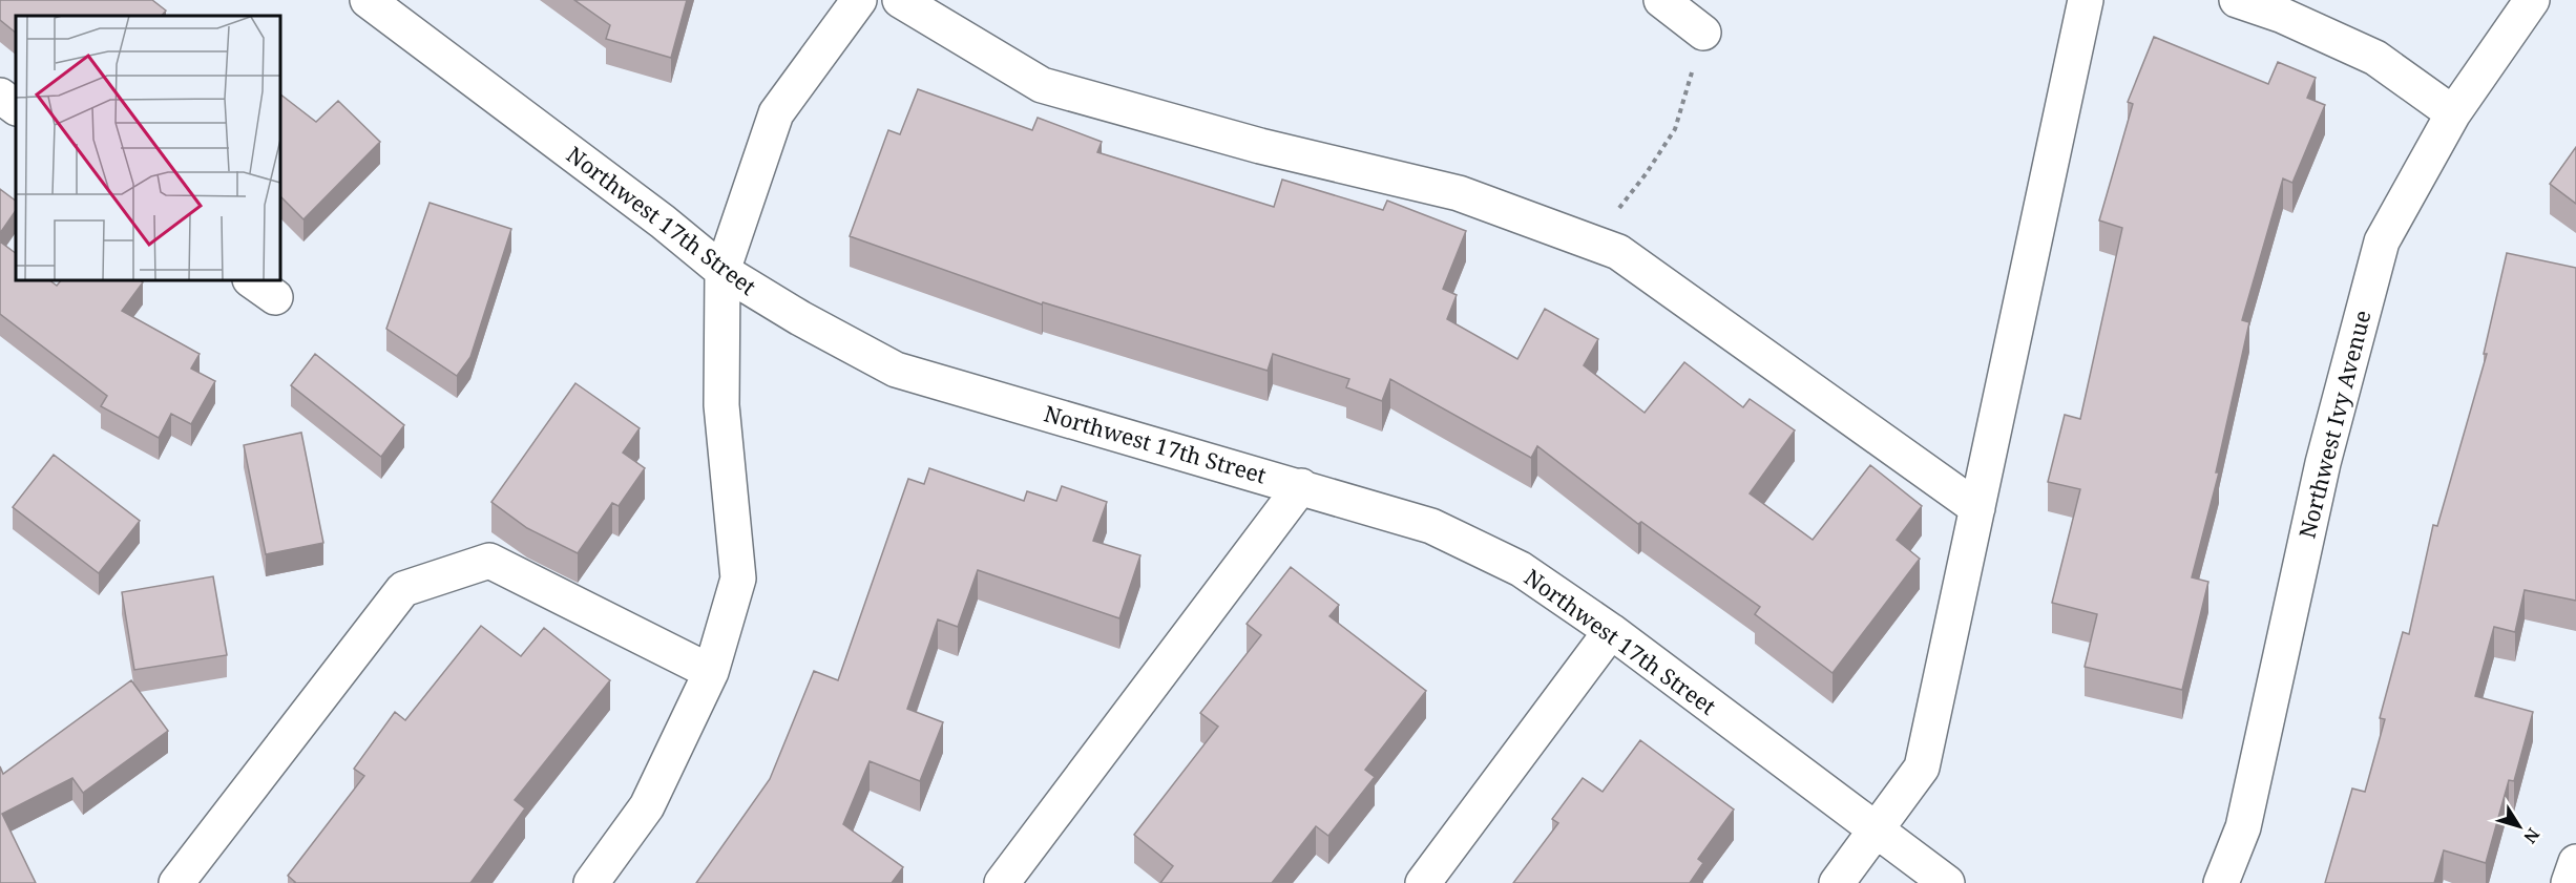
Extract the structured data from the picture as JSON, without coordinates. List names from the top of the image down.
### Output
{
  "streets": {
    "street": ["Northwest 17th Street", "Northwest Ivy Avenue"]
  },
  "north": "bottom right"
}
